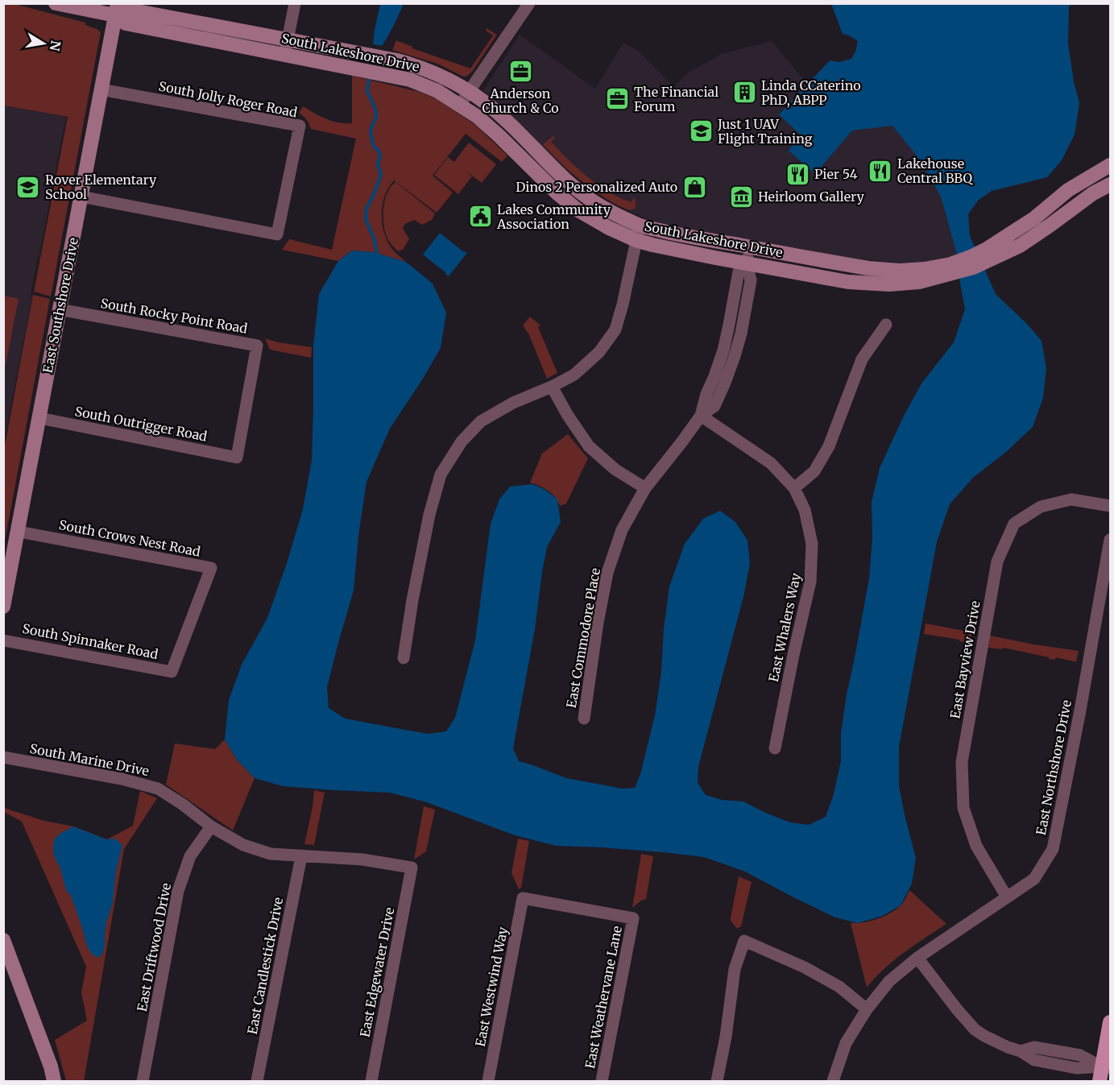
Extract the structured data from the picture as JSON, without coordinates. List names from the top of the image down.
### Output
{
  "streets": {
    "street": [
      "South Lakeshore Drive",
      "South Jolly Roger Road",
      "East Southshore Drive",
      "South Rocky Point Road",
      "South Outrigger Road",
      "South Crows Nest Road",
      "East Whalers Way",
      "East Commodore Place",
      "South Spinnaker Road",
      "East Bayview Drive",
      "South Marine Drive",
      "East Northshore Drive",
      "East Driftwood Drive",
      "East Candlestick Drive",
      "East Edgewater Drive",
      "East Westwind Way",
      "East Weathervane Lane"
    ]
  },
  "crossings": [
    ["South Lakeshore Drive", "East Southshore Drive"],
    ["South Lakeshore Drive", "East Commodore Place"],
    ["South Jolly Roger Road", "East Southshore Drive"],
    ["East Southshore Drive", "South Rocky Point Road"],
    ["East Southshore Drive", "South Outrigger Road"],
    ["East Southshore Drive", "South Crows Nest Road"],
    ["South Rocky Point Road", "South Outrigger Road"],
    ["South Crows Nest Road", "South Spinnaker Road"],
    ["East Whalers Way", "East Commodore Place"],
    ["East Bayview Drive", "East Northshore Drive"],
    ["South Marine Drive", "East Driftwood Drive"],
    ["South Marine Drive", "East Candlestick Drive"],
    ["South Marine Drive", "East Edgewater Drive"],
    ["East Westwind Way", "East Weathervane Lane"]
  ],
  "places": {
    "office": ["Anderson Church & Co", "The Financial Forum"],
    "building": ["Linda CCaterino PhD, ABPP"],
    "school or university": ["Just 1 UAV Flight Training", "Rover Elementary School"],
    "restaurant": ["Lakehouse Central BBQ", "Pier 54"],
    "shop": ["Dinos 2 Personalized Auto"],
    "museum": ["Heirloom Gallery"],
    "public building": ["Lakes Community Association"]
  },
  "north": "right"
}
